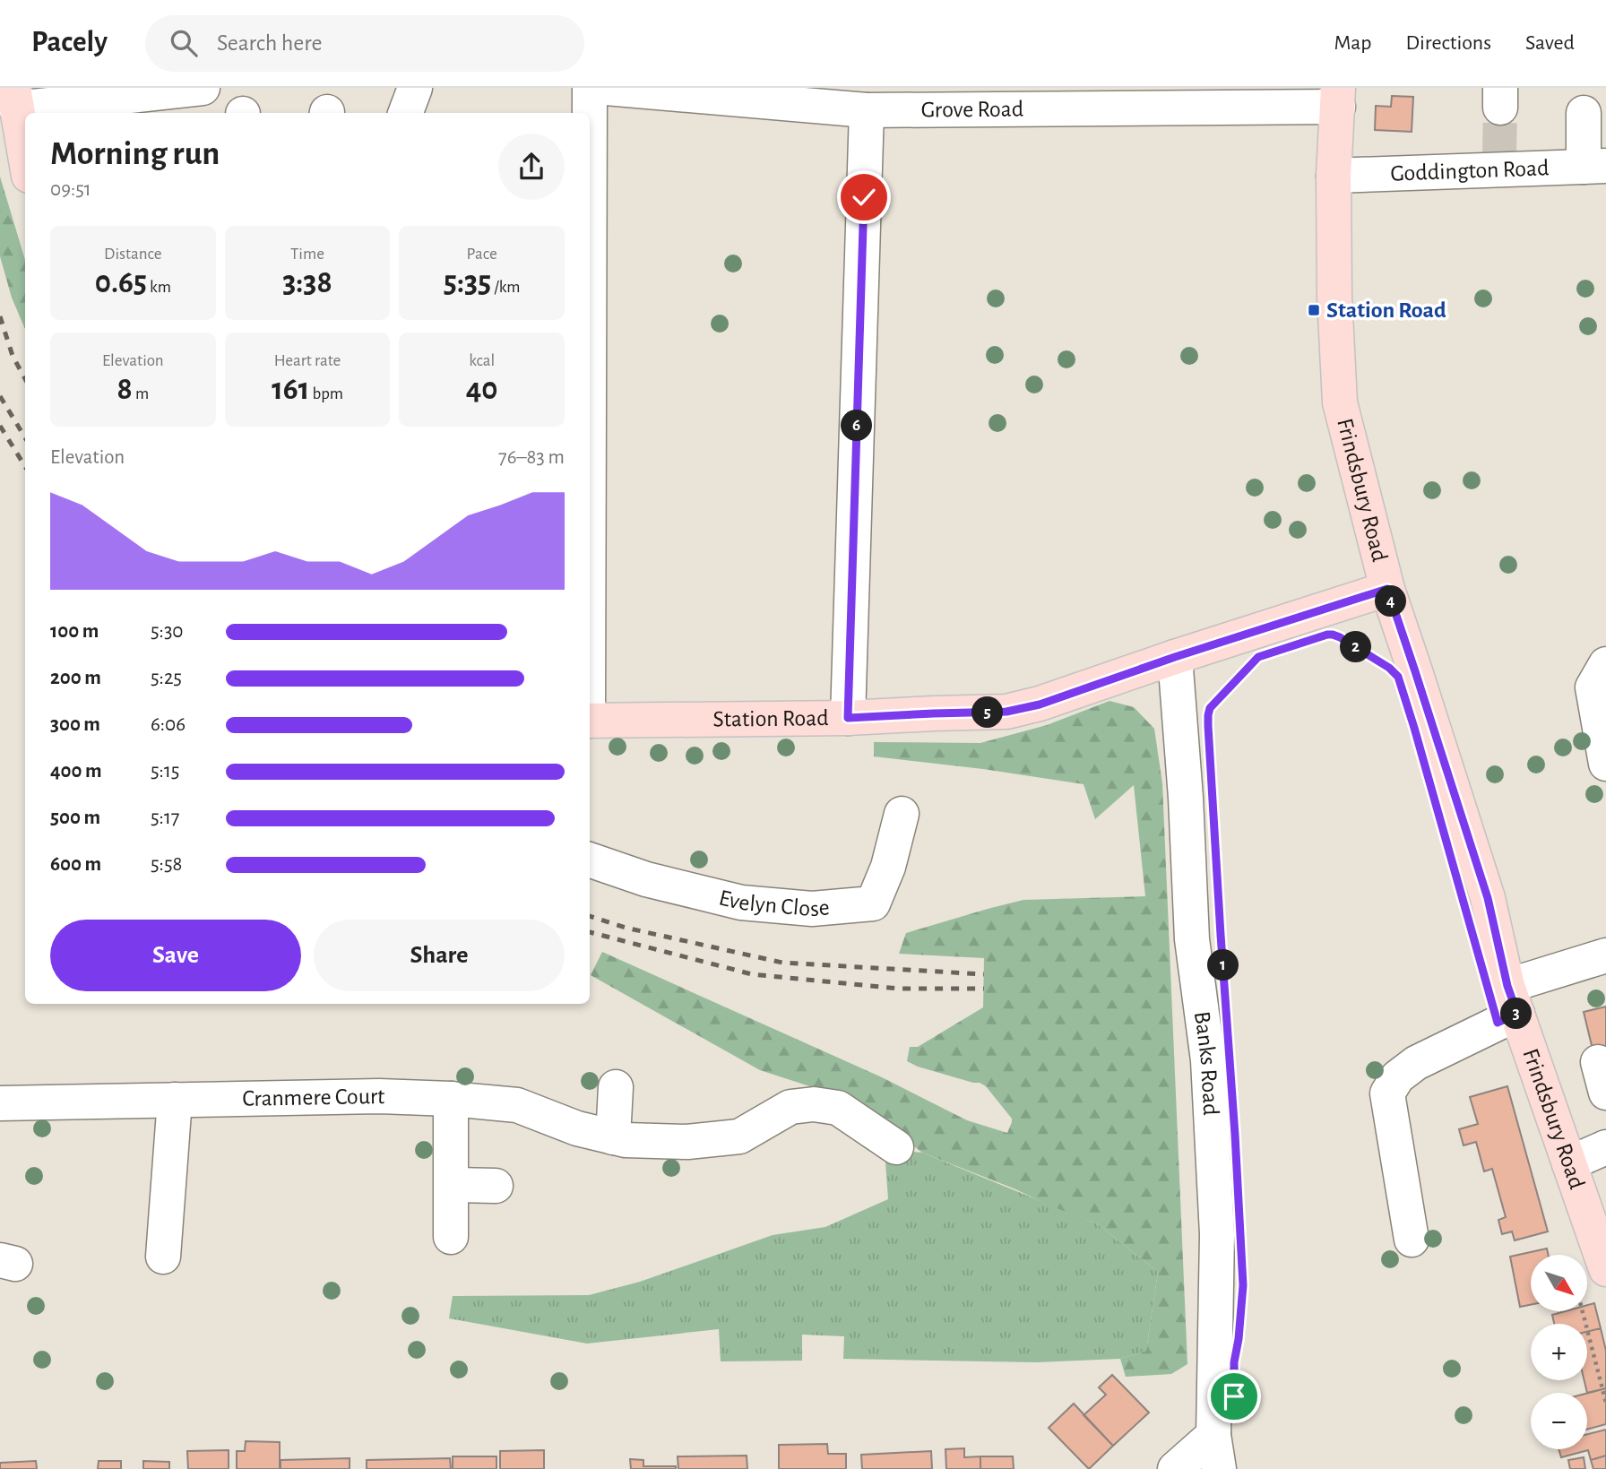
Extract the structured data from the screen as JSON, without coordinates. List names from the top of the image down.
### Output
{
  "streets": {
    "main road": ["Frindsbury Road", "Station Road"],
    "street": [
      "Grove Road",
      "Goddington Road",
      "Evelyn Close",
      "Banks Road",
      "Cranmere Court"
    ]
  },
  "crossings": [
    ["Grove Road", "Frindsbury Road"],
    ["Goddington Road", "Frindsbury Road"],
    ["Frindsbury Road", "Station Road"],
    ["Station Road", "Banks Road"]
  ],
  "places": {
    "transit": ["Station Road"]
  },
  "north": "bottom right",
  "page": {
    "header": "Pacely",
    "search": "Search here",
    "nav": ["Map", "Directions", "Saved"],
    "heading": ["Morning run", "09:51"],
    "stats": [
      ["Distance", "0.65 km"],
      ["Time", "3:38"],
      ["Pace", "5:35 /km"],
      ["Elevation", "8 m"],
      ["Heart rate", "161 bpm"],
      ["kcal", "40"]
    ],
    "pins": [
      "6",
      "4",
      "2",
      "5",
      "1",
      "3"
    ],
    "chart": ["Elevation", "76–83 m"],
    "list": [
      {
        "name": "100 m",
        "note": "5:30"
      },
      {
        "name": "200 m",
        "note": "5:25"
      },
      {
        "name": "300 m",
        "note": "6:06"
      },
      {
        "name": "400 m",
        "note": "5:15"
      },
      {
        "name": "500 m",
        "note": "5:17"
      },
      {
        "name": "600 m",
        "note": "5:58"
      }
    ],
    "buttons": ["Save", "Share"],
    "map_buttons": ["+", "−"]
  }
}
